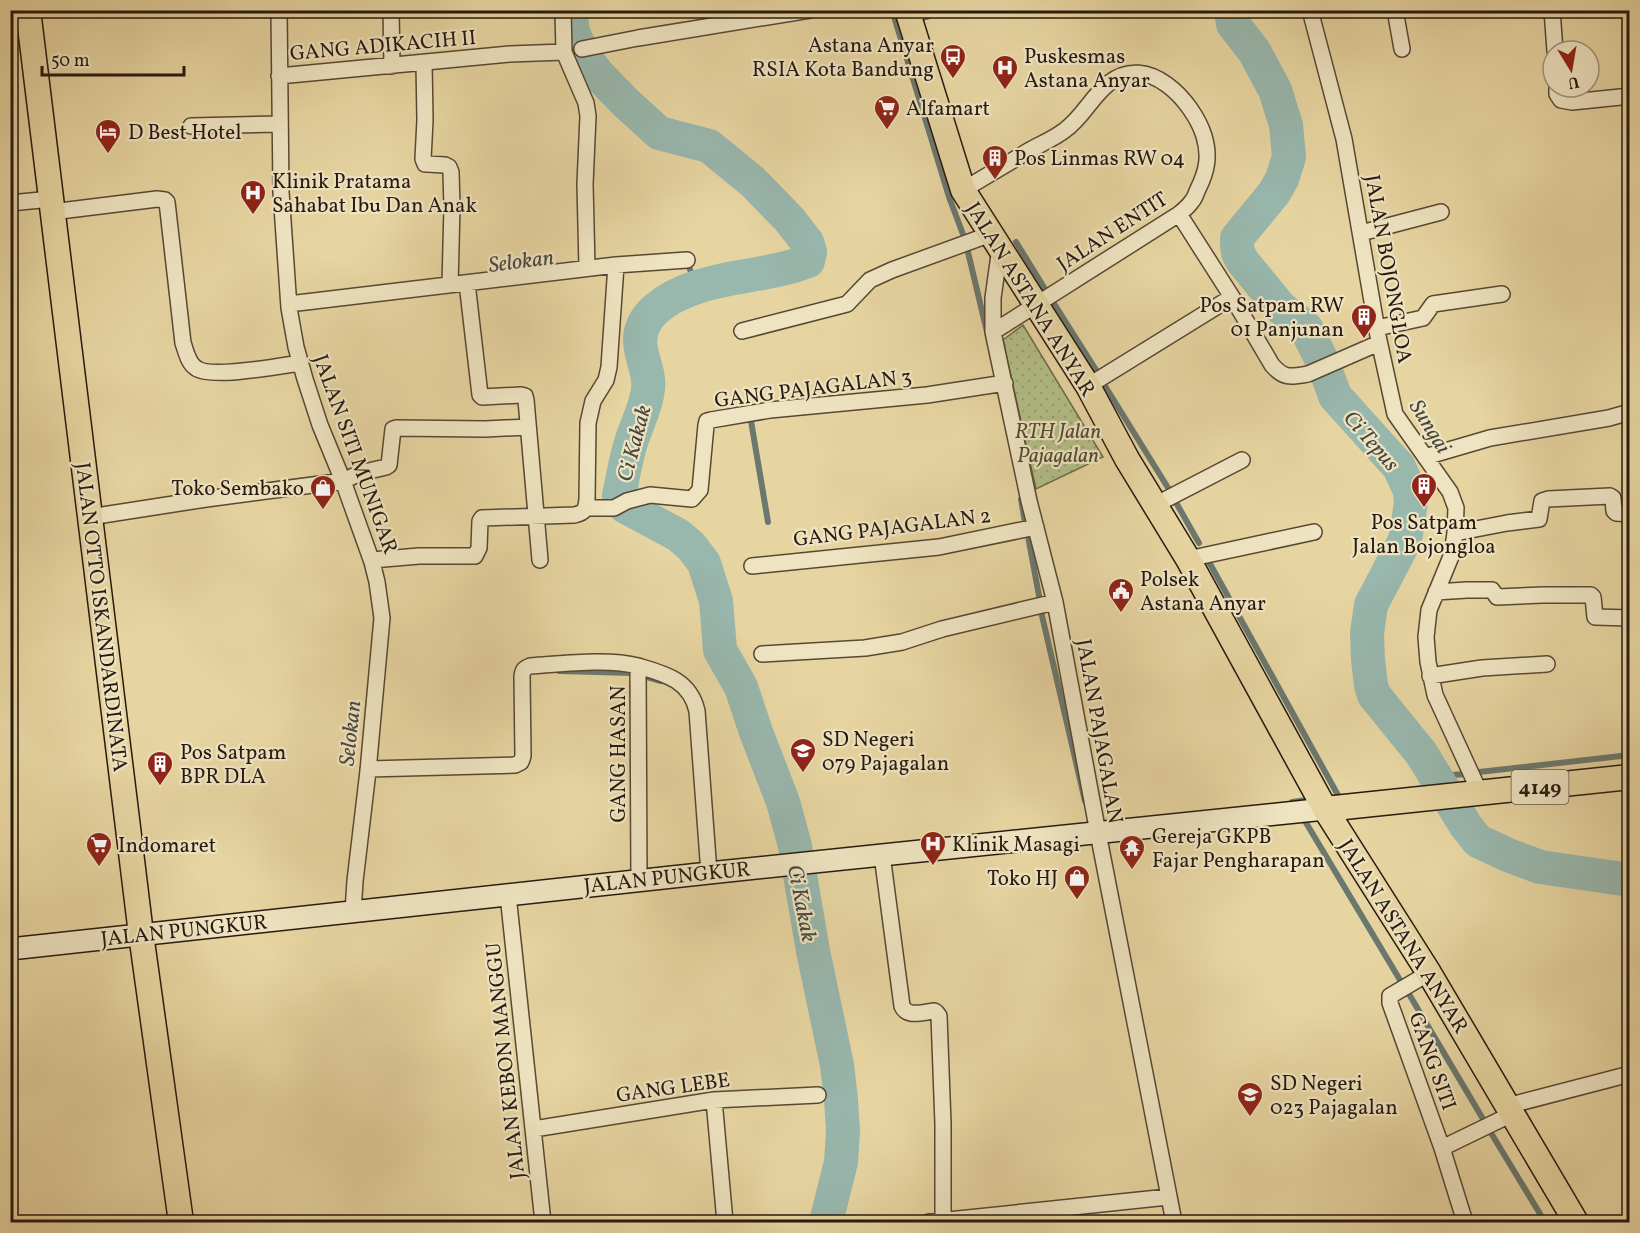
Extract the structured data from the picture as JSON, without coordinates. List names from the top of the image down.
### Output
{
  "streets": {
    "main road": [
      "JALAN ASTANA ANYAR",
      "JALAN OTTO ISKANDARDINATA",
      "4149",
      "JALAN PUNGKUR"
    ],
    "street": [
      "GANG ADIKACIH II",
      "JALAN ENTIT",
      "JALAN BOJONGLOA",
      "GANG PAJAGALAN 3",
      "JALAN SITI MUNIGAR",
      "GANG PAJAGALAN 2",
      "JALAN PAJAGALAN",
      "GANG HASAN",
      "JALAN KEBON MANGGU",
      "GANG SITI",
      "GANG LEBE"
    ]
  },
  "crossings": [
    ["GANG ADIKACIH II", "JALAN SITI MUNIGAR"],
    ["JALAN ENTIT", "JALAN ASTANA ANYAR"],
    ["JALAN ENTIT", "JALAN PAJAGALAN"],
    ["JALAN BOJONGLOA", "4149"],
    ["JALAN ASTANA ANYAR", "JALAN PAJAGALAN"],
    ["JALAN ASTANA ANYAR", "4149"],
    ["JALAN ASTANA ANYAR", "JALAN PUNGKUR"],
    ["JALAN ASTANA ANYAR", "GANG SITI"],
    ["GANG PAJAGALAN 3", "JALAN SITI MUNIGAR"],
    ["GANG PAJAGALAN 3", "JALAN PAJAGALAN"],
    ["JALAN SITI MUNIGAR", "GANG HASAN"],
    ["JALAN SITI MUNIGAR", "JALAN PUNGKUR"],
    ["GANG PAJAGALAN 2", "JALAN PAJAGALAN"],
    ["JALAN OTTO ISKANDARDINATA", "JALAN PUNGKUR"],
    ["JALAN PAJAGALAN", "JALAN PUNGKUR"],
    ["GANG HASAN", "JALAN PUNGKUR"],
    ["4149", "JALAN PUNGKUR"],
    ["JALAN PUNGKUR", "JALAN KEBON MANGGU"],
    ["JALAN KEBON MANGGU", "GANG LEBE"]
  ],
  "water": [
    "Selokan",
    "Sungai",
    "Ci Tepus",
    "Ci Kakak"
  ],
  "parks": ["RTH Jalan Pajagalan"],
  "places": {
    "bus stop": ["Astana Anyar RSIA Kota Bandung"],
    "hospital": ["Puskesmas Astana Anyar", "Klinik Pratama Sahabat Ibu Dan Anak", "Klinik Masagi"],
    "supermarket": ["Alfamart", "Indomaret"],
    "hotel": ["D Best Hotel"],
    "building": [
      "Pos Linmas RW 04",
      "Pos Satpam RW 01 Panjunan",
      "Pos Satpam Jalan Bojongloa",
      "Pos Satpam BPR DLA"
    ],
    "shop": ["Toko Sembako", "Toko HJ"],
    "public building": ["Polsek Astana Anyar"],
    "school or university": ["SD Negeri 079 Pajagalan", "SD Negeri 023 Pajagalan"],
    "temple": ["Gereja GKPB Fajar Pengharapan"]
  },
  "scale_bar": "50 m",
  "north": "bottom"
}
